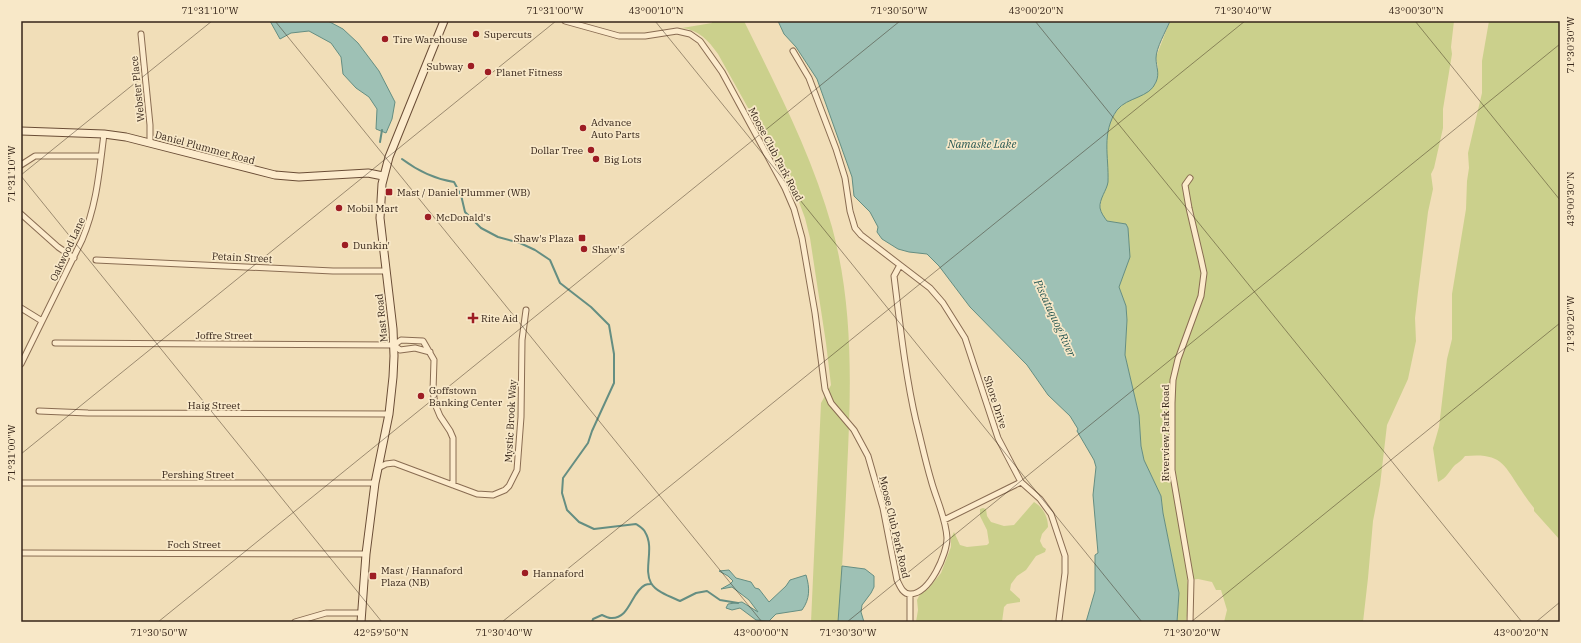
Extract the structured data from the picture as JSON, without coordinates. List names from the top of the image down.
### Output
{
  "streets": {
    "main road": ["Daniel Plummer Road", "Mast Road"],
    "street": [
      "Webster Place",
      "Moose Club Park Road",
      "Oakwood Lane",
      "Petain Street",
      "Joffre Street",
      "Shore Drive",
      "Haig Street",
      "Mystic Brook Way",
      "Riverview Park Road",
      "Pershing Street",
      "Foch Street"
    ]
  },
  "crossings": [
    ["Webster Place", "Daniel Plummer Road"],
    ["Daniel Plummer Road", "Oakwood Lane"],
    ["Daniel Plummer Road", "Mast Road"],
    ["Petain Street", "Mast Road"],
    ["Mast Road", "Joffre Street"],
    ["Mast Road", "Haig Street"],
    ["Mast Road", "Mystic Brook Way"],
    ["Mast Road", "Pershing Street"],
    ["Mast Road", "Foch Street"]
  ],
  "water": ["Namaske Lake", "Piscataquog River"],
  "places": {
    "other": [
      "Supercuts",
      "Tire Warehouse",
      "Subway",
      "Planet Fitness",
      "Advance Auto Parts",
      "Dollar Tree",
      "Big Lots",
      "Mobil Mart",
      "McDonald's",
      "Dunkin'",
      "Shaw's",
      "Goffstown Banking Center",
      "Hannaford"
    ],
    "transit": ["Mast / Daniel Plummer (WB)", "Shaw's Plaza", "Mast / Hannaford Plaza (NB)"],
    "health": ["Rite Aid"]
  },
  "coordinates": [
    "71°31'10\"W",
    "71°31'00\"W",
    "43°00'10\"N",
    "71°30'50\"W",
    "43°00'20\"N",
    "71°30'40\"W",
    "43°00'30\"N",
    "71°30'30\"W",
    "71°30'20\"W",
    "42°59'50\"N",
    "43°00'00\"N"
  ]
}
